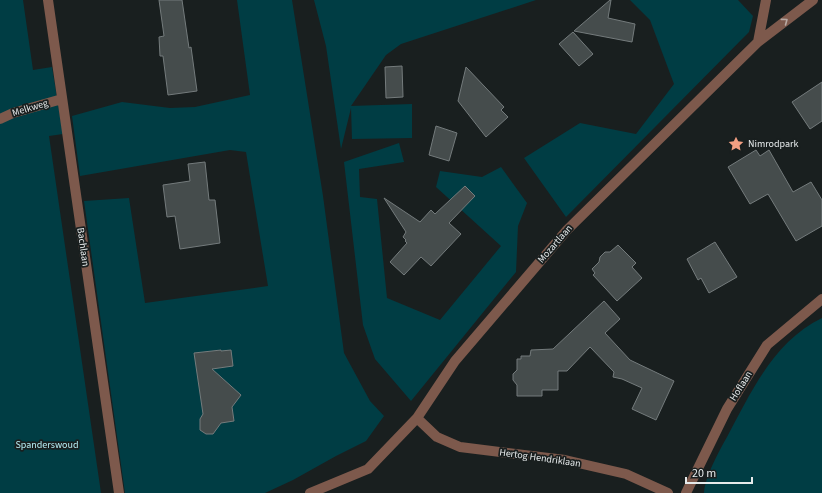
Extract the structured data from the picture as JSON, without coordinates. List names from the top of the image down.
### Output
{
  "streets": {
    "street": [
      "Melkweg",
      "Mozartlaan",
      "Bachlaan",
      "Hoflaan",
      "Hertog Hendriklaan"
    ]
  },
  "crossings": [
    ["Melkweg", "Bachlaan"],
    ["Mozartlaan", "Hertog Hendriklaan"]
  ],
  "parks": ["Spanderswoud"],
  "places": {
    "place": ["Nimrodpark"]
  },
  "scale_bar": "20 m"
}
